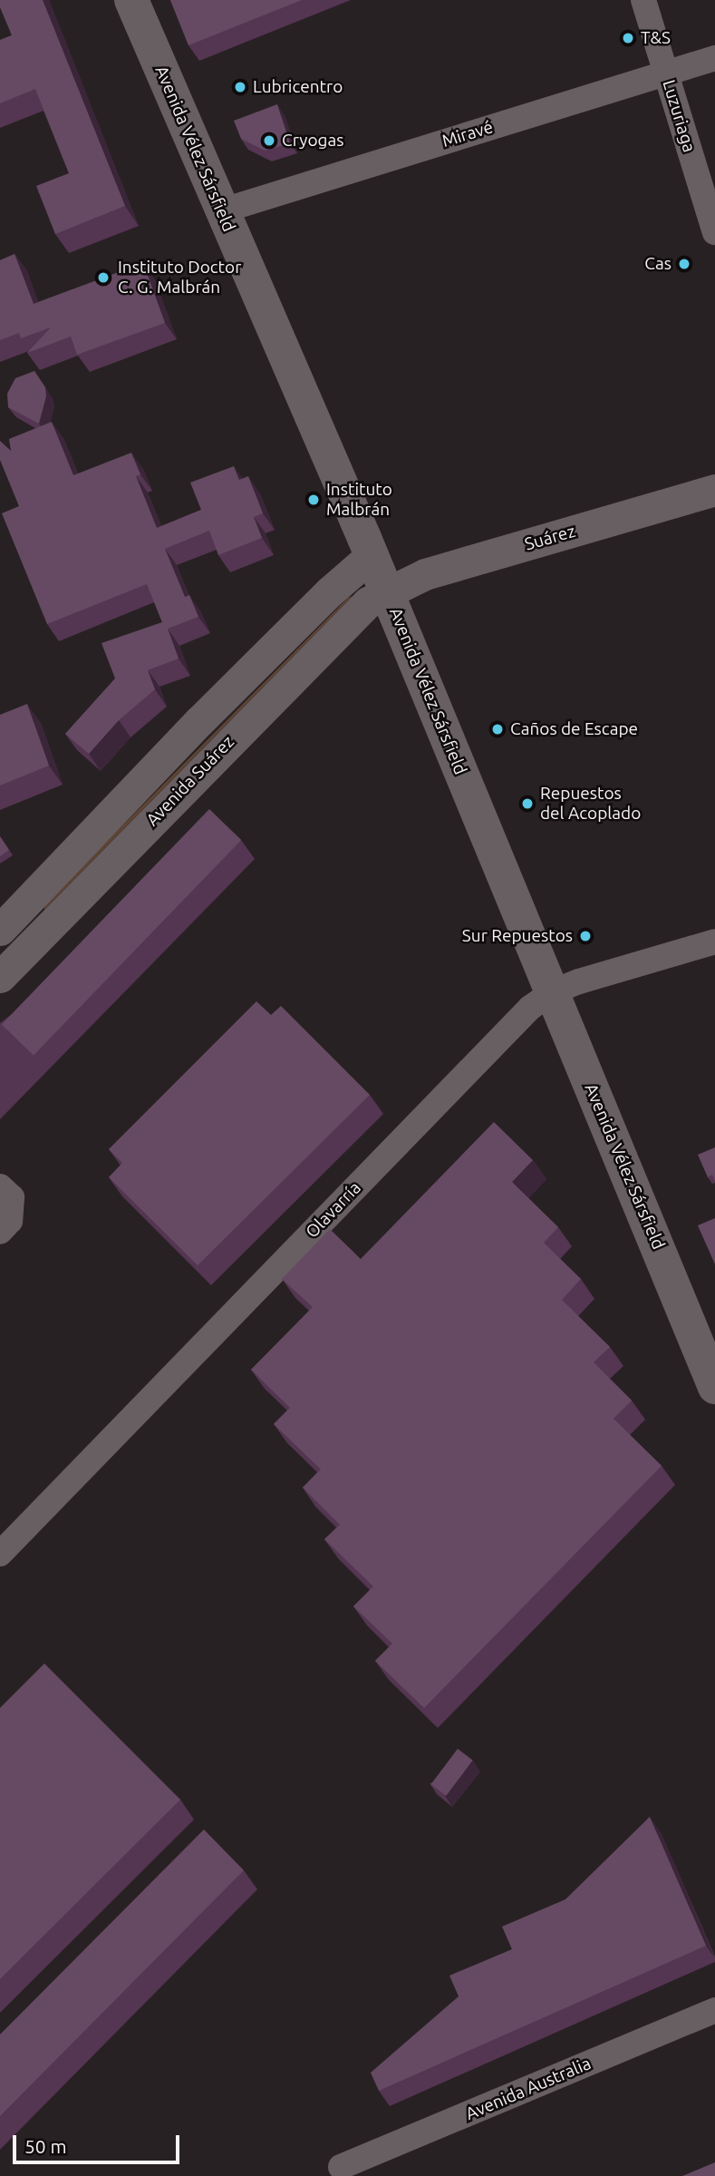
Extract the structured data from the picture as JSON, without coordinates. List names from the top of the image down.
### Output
{
  "streets": {
    "main road": ["Avenida Vélez Sársfield"],
    "street": [
      "Luzuriaga",
      "Miravé",
      "Suárez",
      "Avenida Suárez",
      "Olavarría",
      "Avenida Australia"
    ]
  },
  "crossings": [
    ["Luzuriaga", "Miravé"],
    ["Miravé", "Avenida Vélez Sársfield"],
    ["Avenida Vélez Sársfield", "Suárez"],
    ["Avenida Vélez Sársfield", "Avenida Suárez"],
    ["Avenida Vélez Sársfield", "Olavarría"],
    ["Suárez", "Avenida Suárez"]
  ],
  "places": [
    "T&S",
    "Lubricentro",
    "Cryogas",
    "Cas",
    "Instituto Doctor C. G. Malbrán",
    "Instituto Malbrán",
    "Caños de Escape",
    "Repuestos del Acoplado",
    "Sur Repuestos"
  ],
  "scale_bar": "50 m"
}
